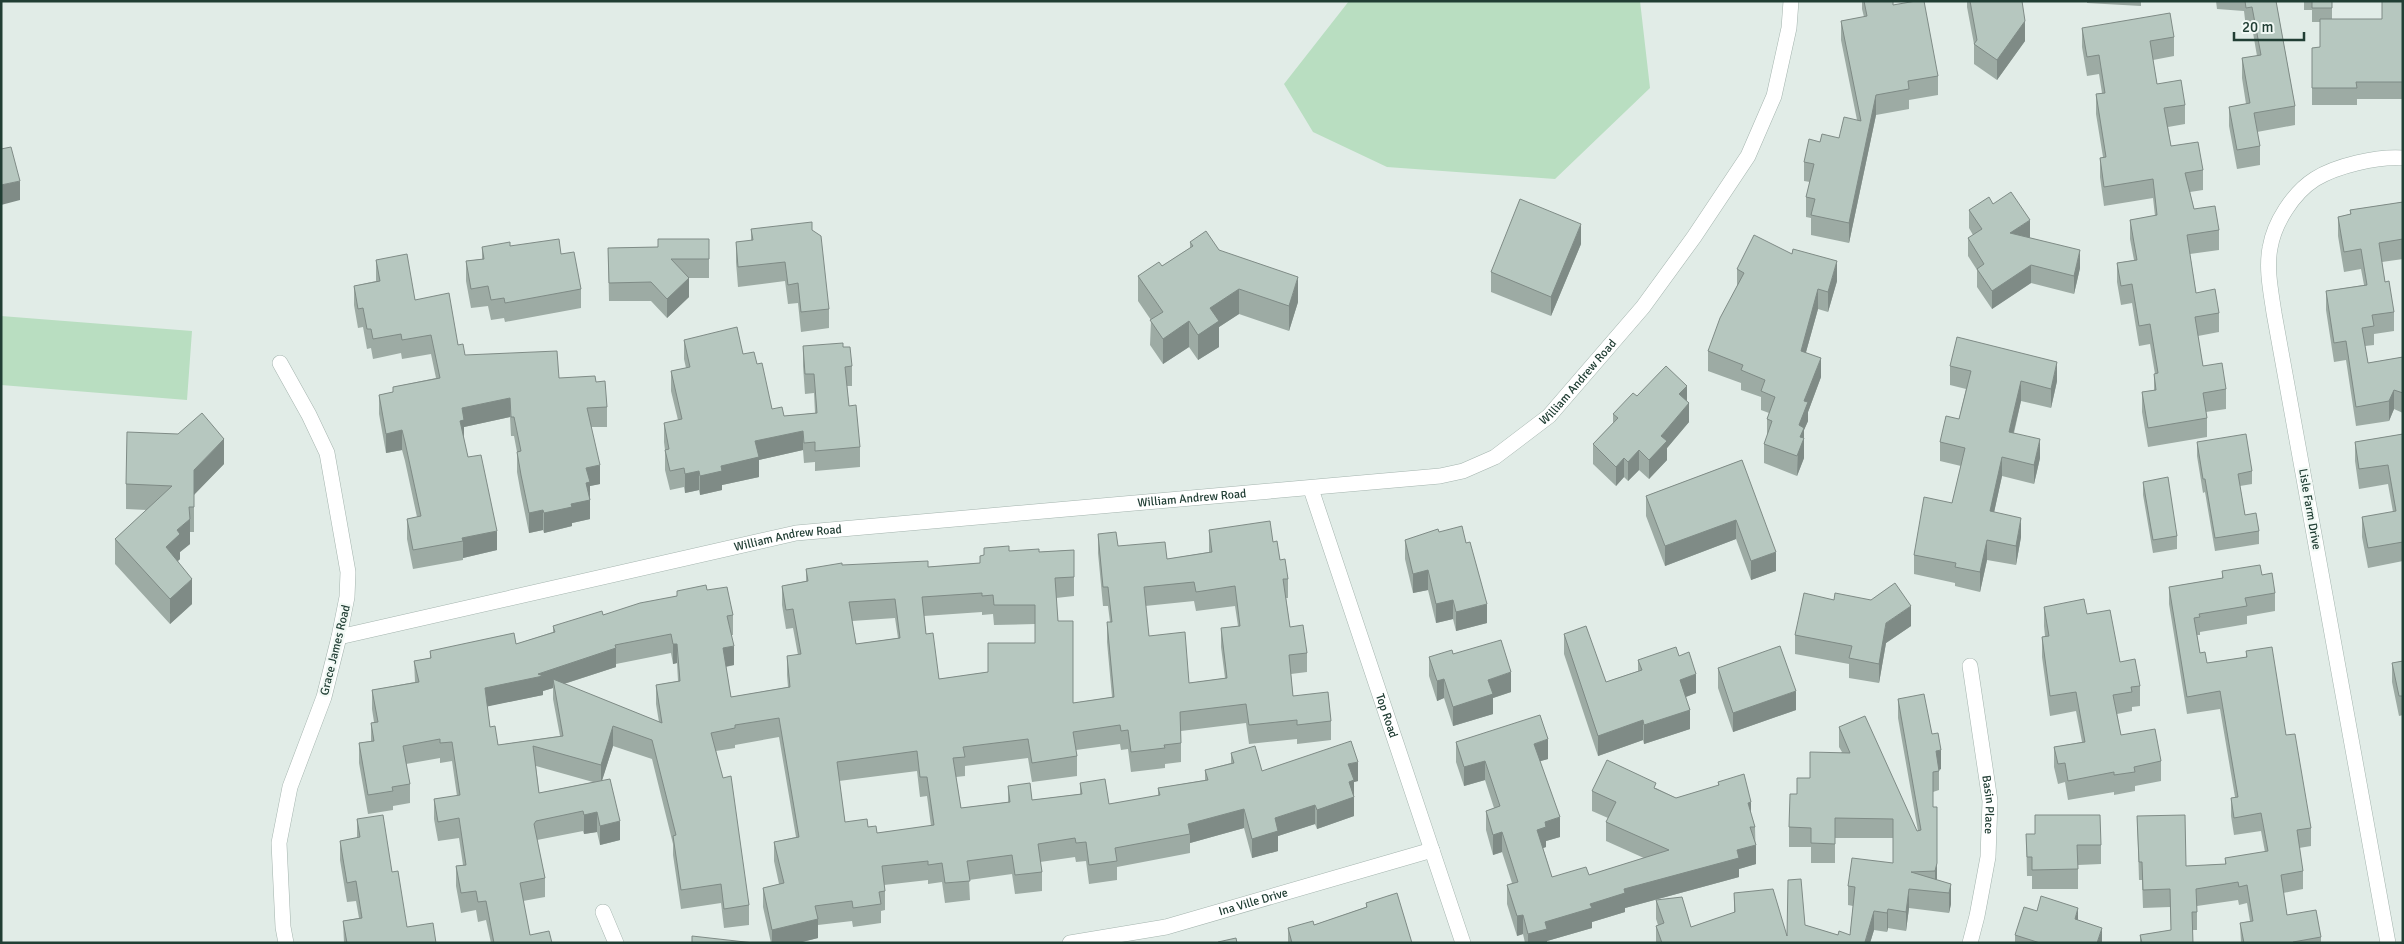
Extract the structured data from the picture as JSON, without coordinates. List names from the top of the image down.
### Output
{
  "streets": {
    "street": [
      "William Andrew Road",
      "Lisle Farm Drive",
      "Grace James Road",
      "Top Road",
      "Basin Place",
      "Ina Ville Drive"
    ]
  },
  "crossings": [
    ["William Andrew Road", "Grace James Road"],
    ["William Andrew Road", "Top Road"],
    ["Top Road", "Ina Ville Drive"]
  ],
  "scale_bar": "20 m"
}
